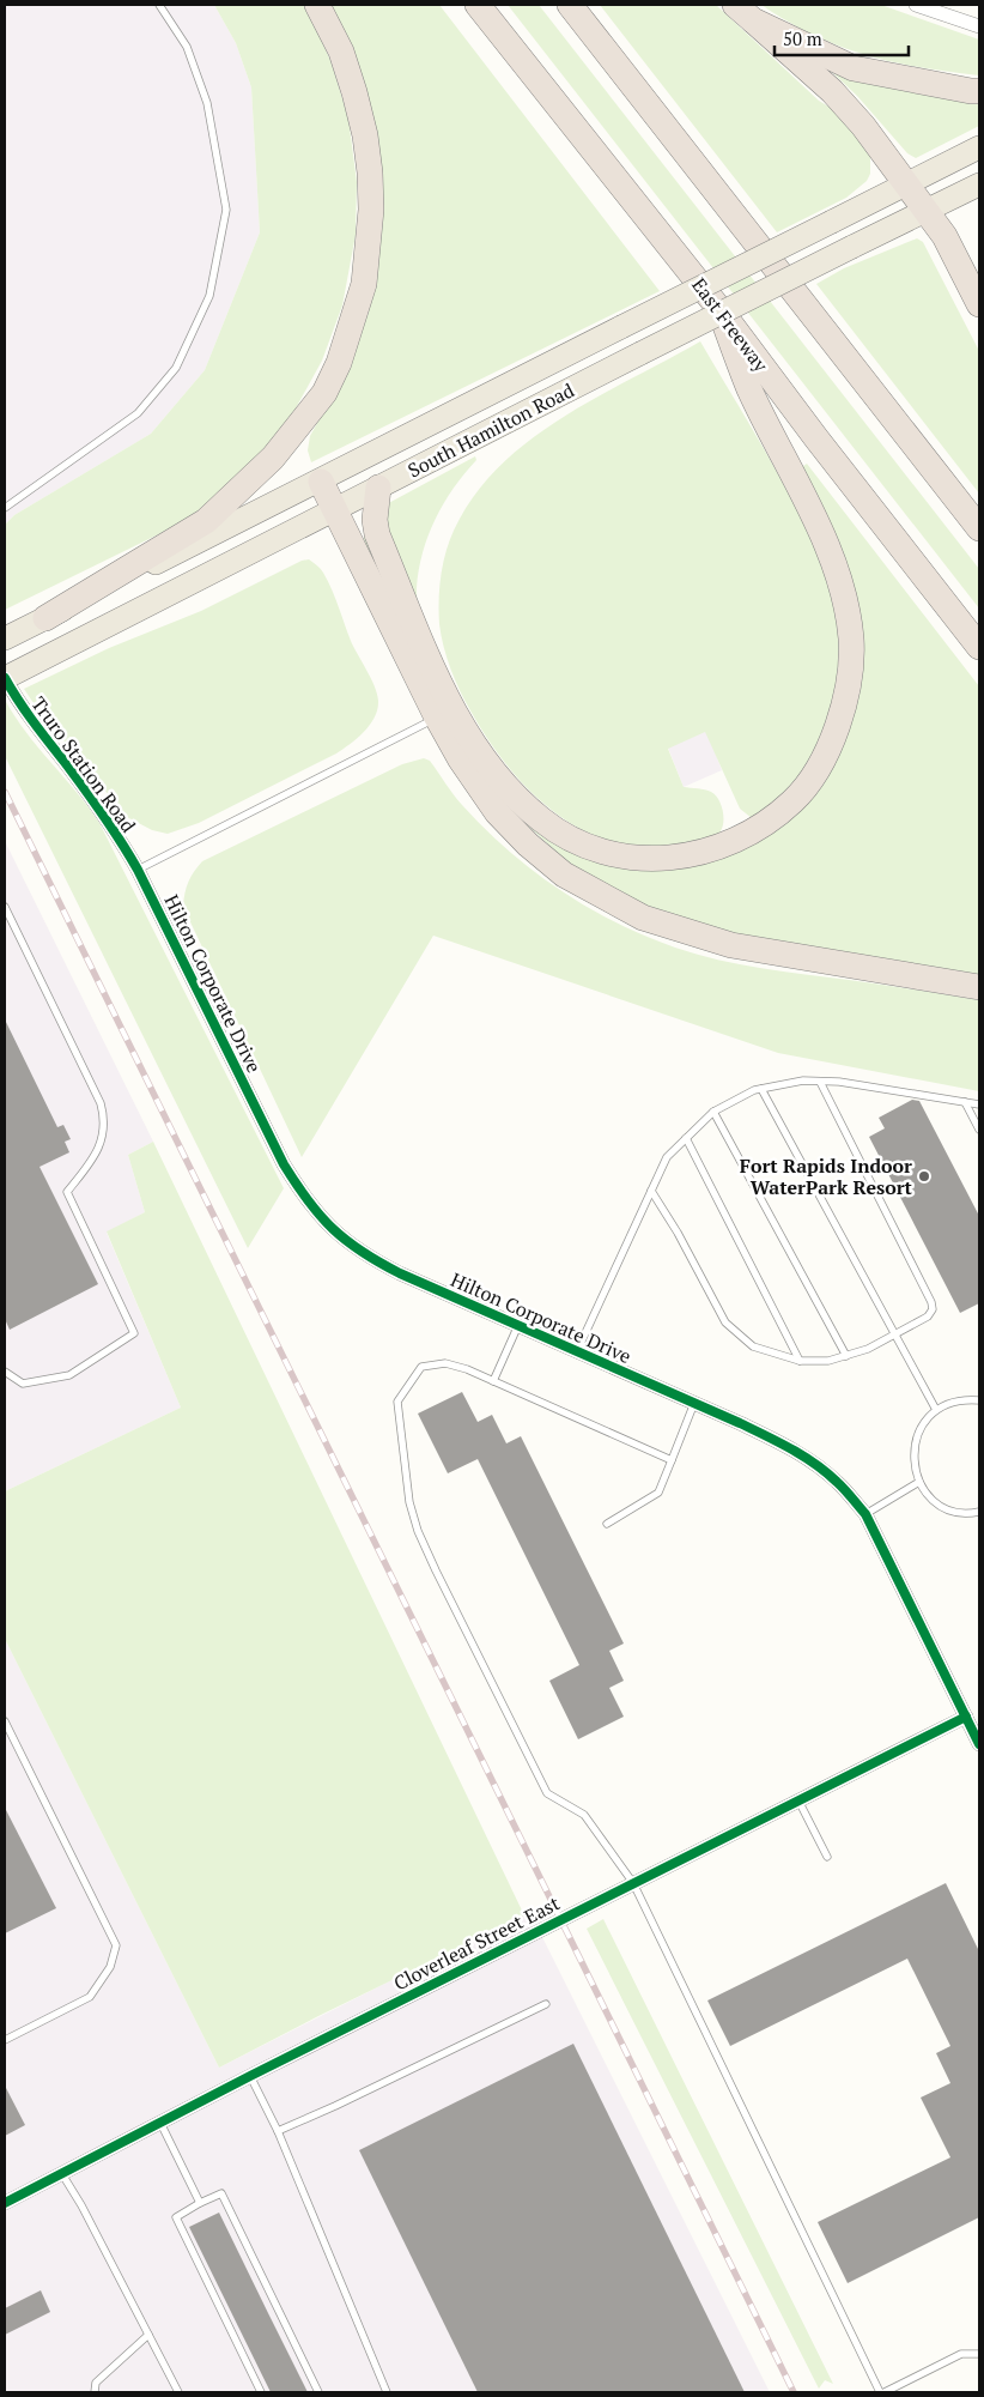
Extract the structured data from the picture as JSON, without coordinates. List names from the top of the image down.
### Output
{
  "streets": {
    "highway": ["East Freeway"],
    "main road": ["South Hamilton Road"],
    "street": ["Truro Station Road", "Hilton Corporate Drive", "Cloverleaf Street East"]
  },
  "crossings": [
    ["South Hamilton Road", "Truro Station Road"],
    ["Truro Station Road", "Hilton Corporate Drive"],
    ["Hilton Corporate Drive", "Cloverleaf Street East"]
  ],
  "places": ["Fort Rapids Indoor WaterPark Resort"],
  "scale_bar": "50 m"
}
